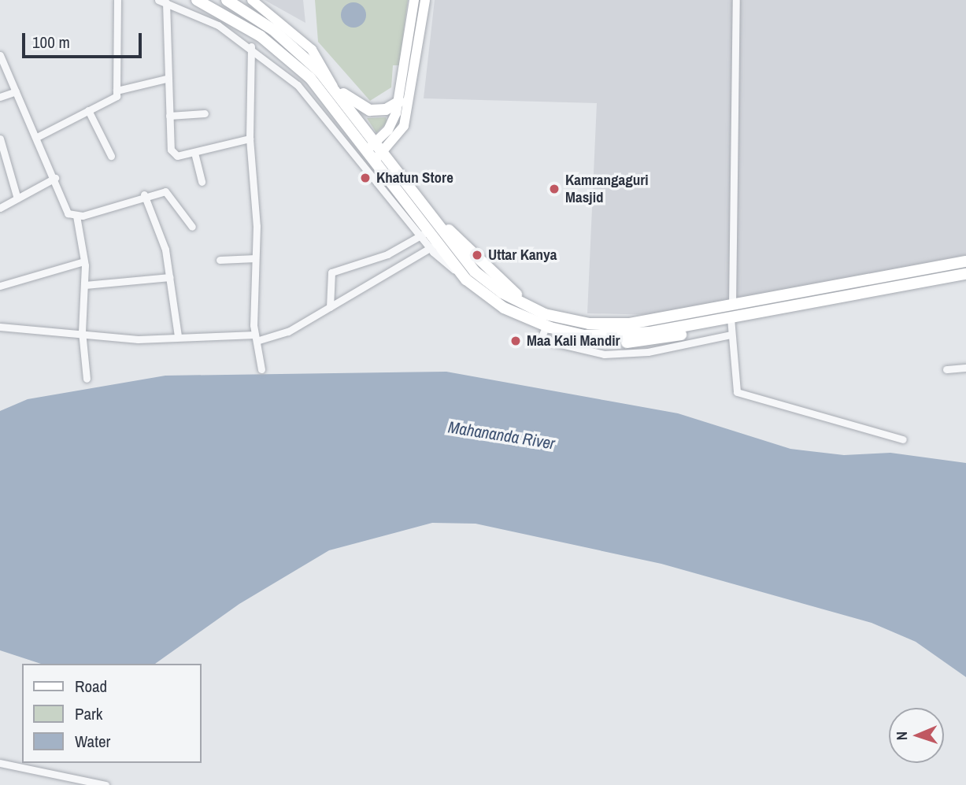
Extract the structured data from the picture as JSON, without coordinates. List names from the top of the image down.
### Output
{
  "water": ["Mahananda River"],
  "places": [
    "Khatun Store",
    "Kamrangaguri Masjid",
    "Uttar Kanya",
    "Maa Kali Mandir"
  ],
  "legend": ["Road", "Park", "Water"],
  "scale_bar": "100 m",
  "north": "left"
}
